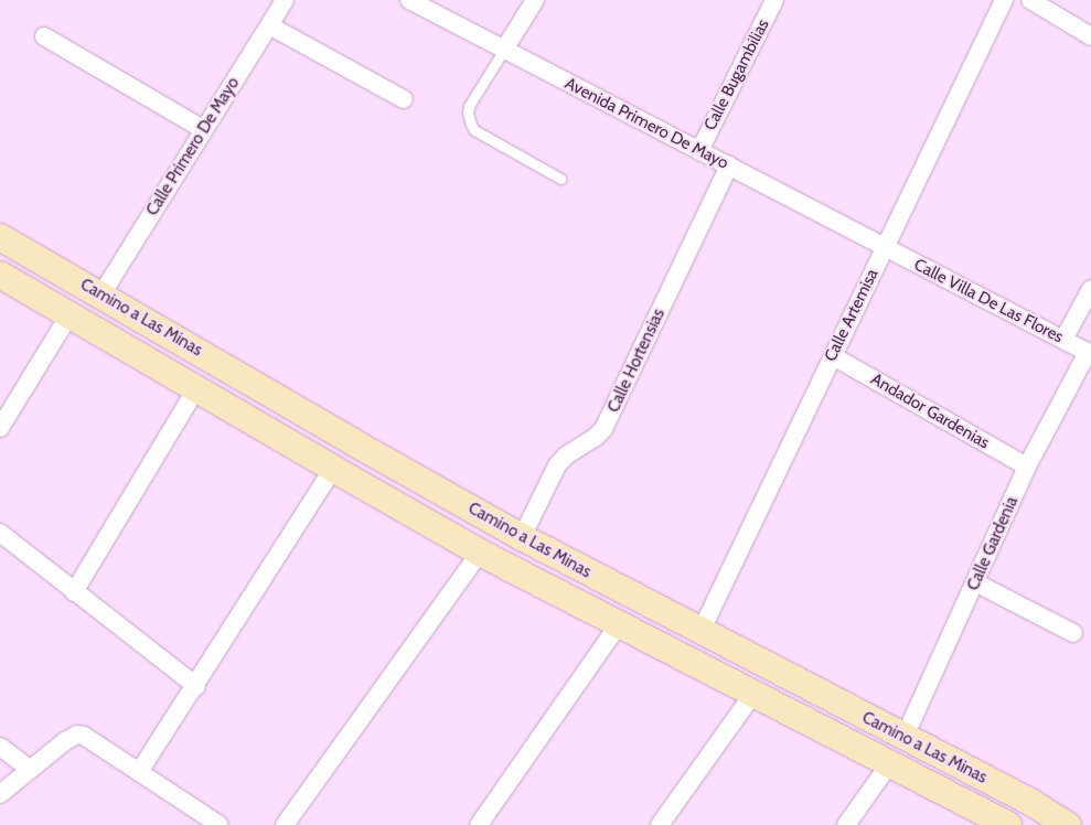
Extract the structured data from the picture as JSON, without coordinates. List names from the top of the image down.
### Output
{
  "streets": {
    "street": [
      "Calle Bugambilias",
      "Avenida Primero De Mayo",
      "Calle Primero De Mayo",
      "Calle Villa De Las Flores",
      "Calle Artemisa",
      "Camino a Las Minas",
      "Calle Hortensias",
      "Andador Gardenias",
      "Calle Gardenia"
    ]
  },
  "crossings": [
    ["Calle Bugambilias", "Avenida Primero De Mayo"],
    ["Avenida Primero De Mayo", "Calle Villa De Las Flores"],
    ["Avenida Primero De Mayo", "Calle Artemisa"],
    ["Avenida Primero De Mayo", "Calle Hortensias"],
    ["Calle Primero De Mayo", "Camino a Las Minas"],
    ["Calle Villa De Las Flores", "Calle Artemisa"],
    ["Calle Villa De Las Flores", "Calle Gardenia"],
    ["Calle Artemisa", "Camino a Las Minas"],
    ["Calle Artemisa", "Andador Gardenias"],
    ["Camino a Las Minas", "Calle Hortensias"],
    ["Camino a Las Minas", "Calle Gardenia"],
    ["Andador Gardenias", "Calle Gardenia"]
  ]
}
